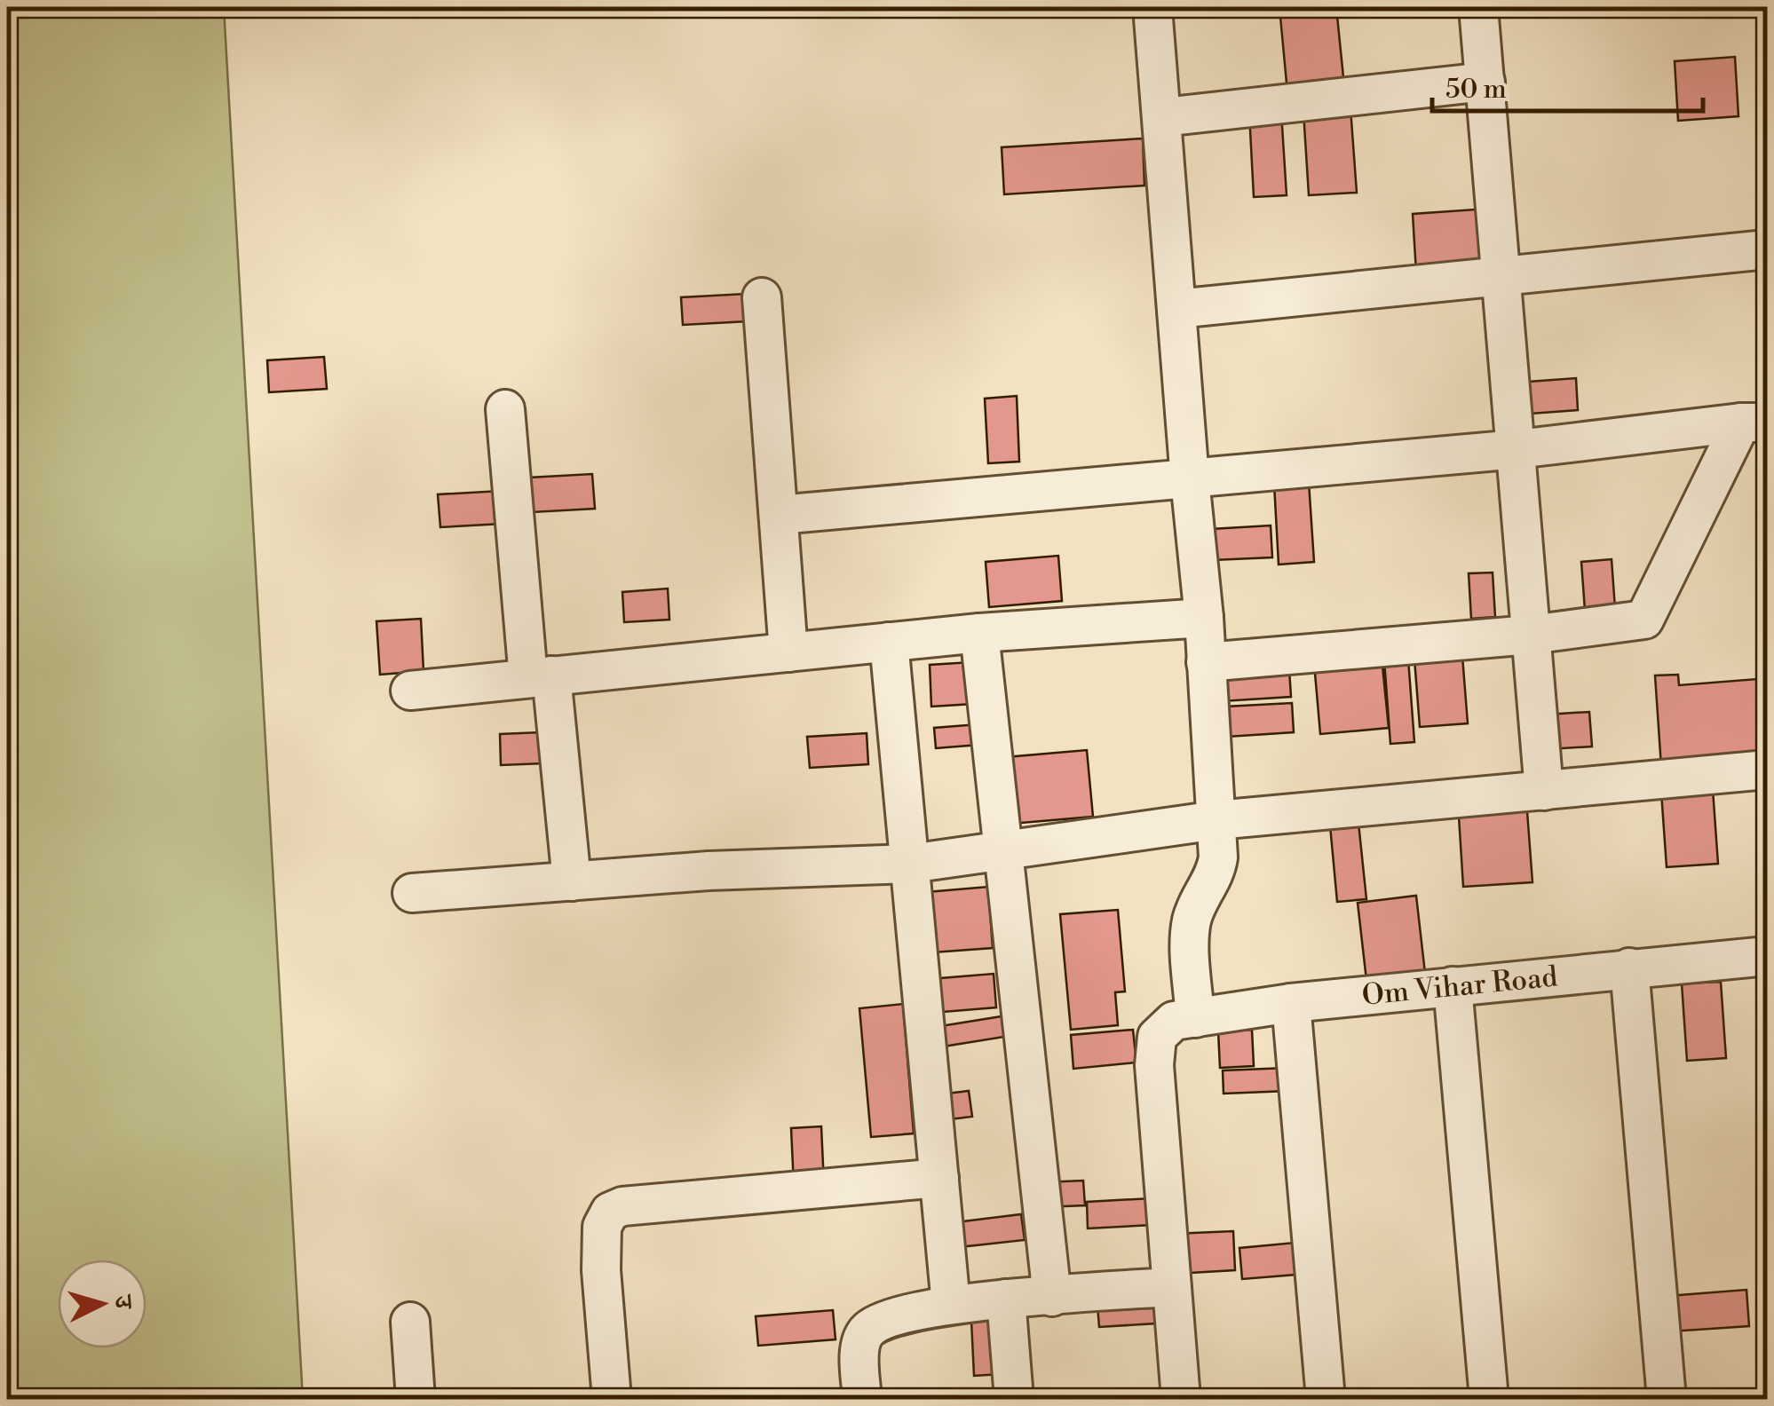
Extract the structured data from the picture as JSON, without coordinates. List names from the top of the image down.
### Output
{
  "streets": {
    "street": ["Om Vihar Road"]
  },
  "scale_bar": "50 m",
  "north": "right"
}
